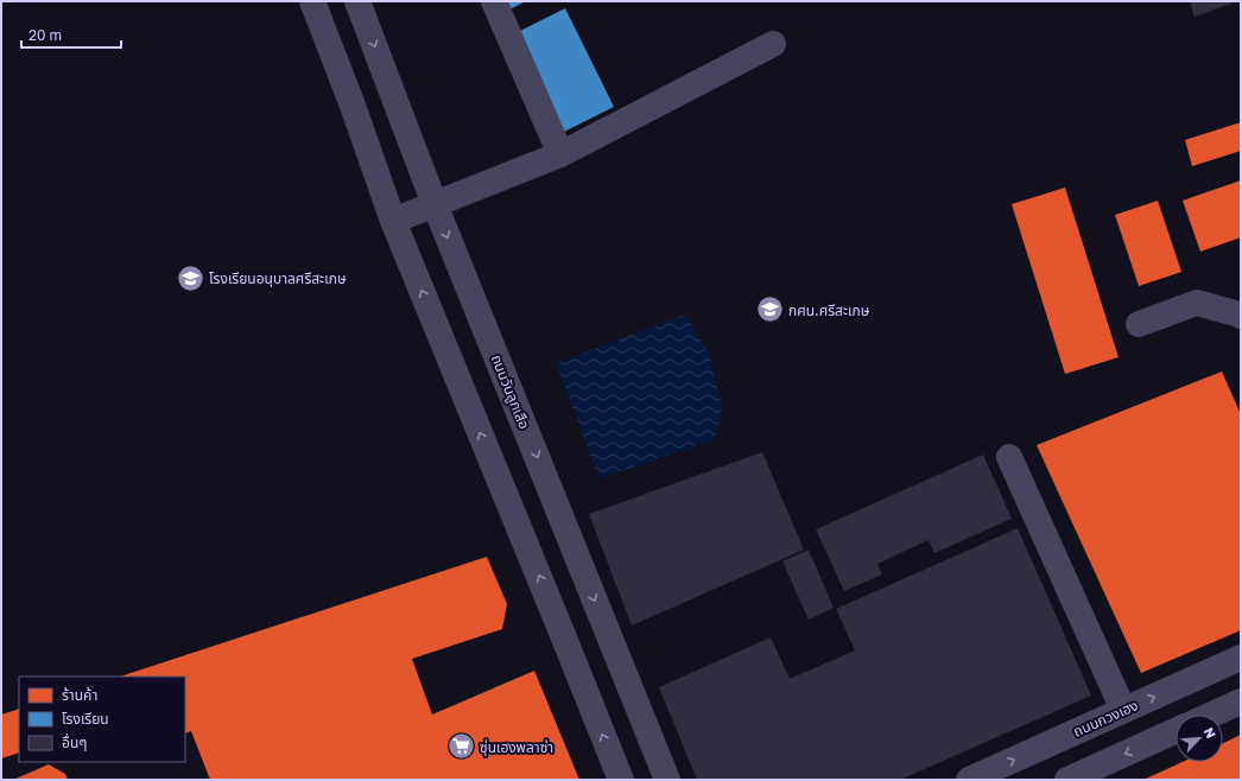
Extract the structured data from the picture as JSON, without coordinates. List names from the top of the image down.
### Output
{
  "streets": {
    "street": ["ถนนวันลูกเสือ", "ถนนกวงเฮง"]
  },
  "places": {
    "school or university": ["โรงเรียนอนุบาลศรีสะเกษ", "กศน.ศรีสะเกษ"],
    "supermarket": ["ซุ่นเฮงพลาซ่า"]
  },
  "legend": ["ร้านค้า", "โรงเรียน", "อื่นๆ"],
  "scale_bar": "20 m",
  "north": "top right"
}
